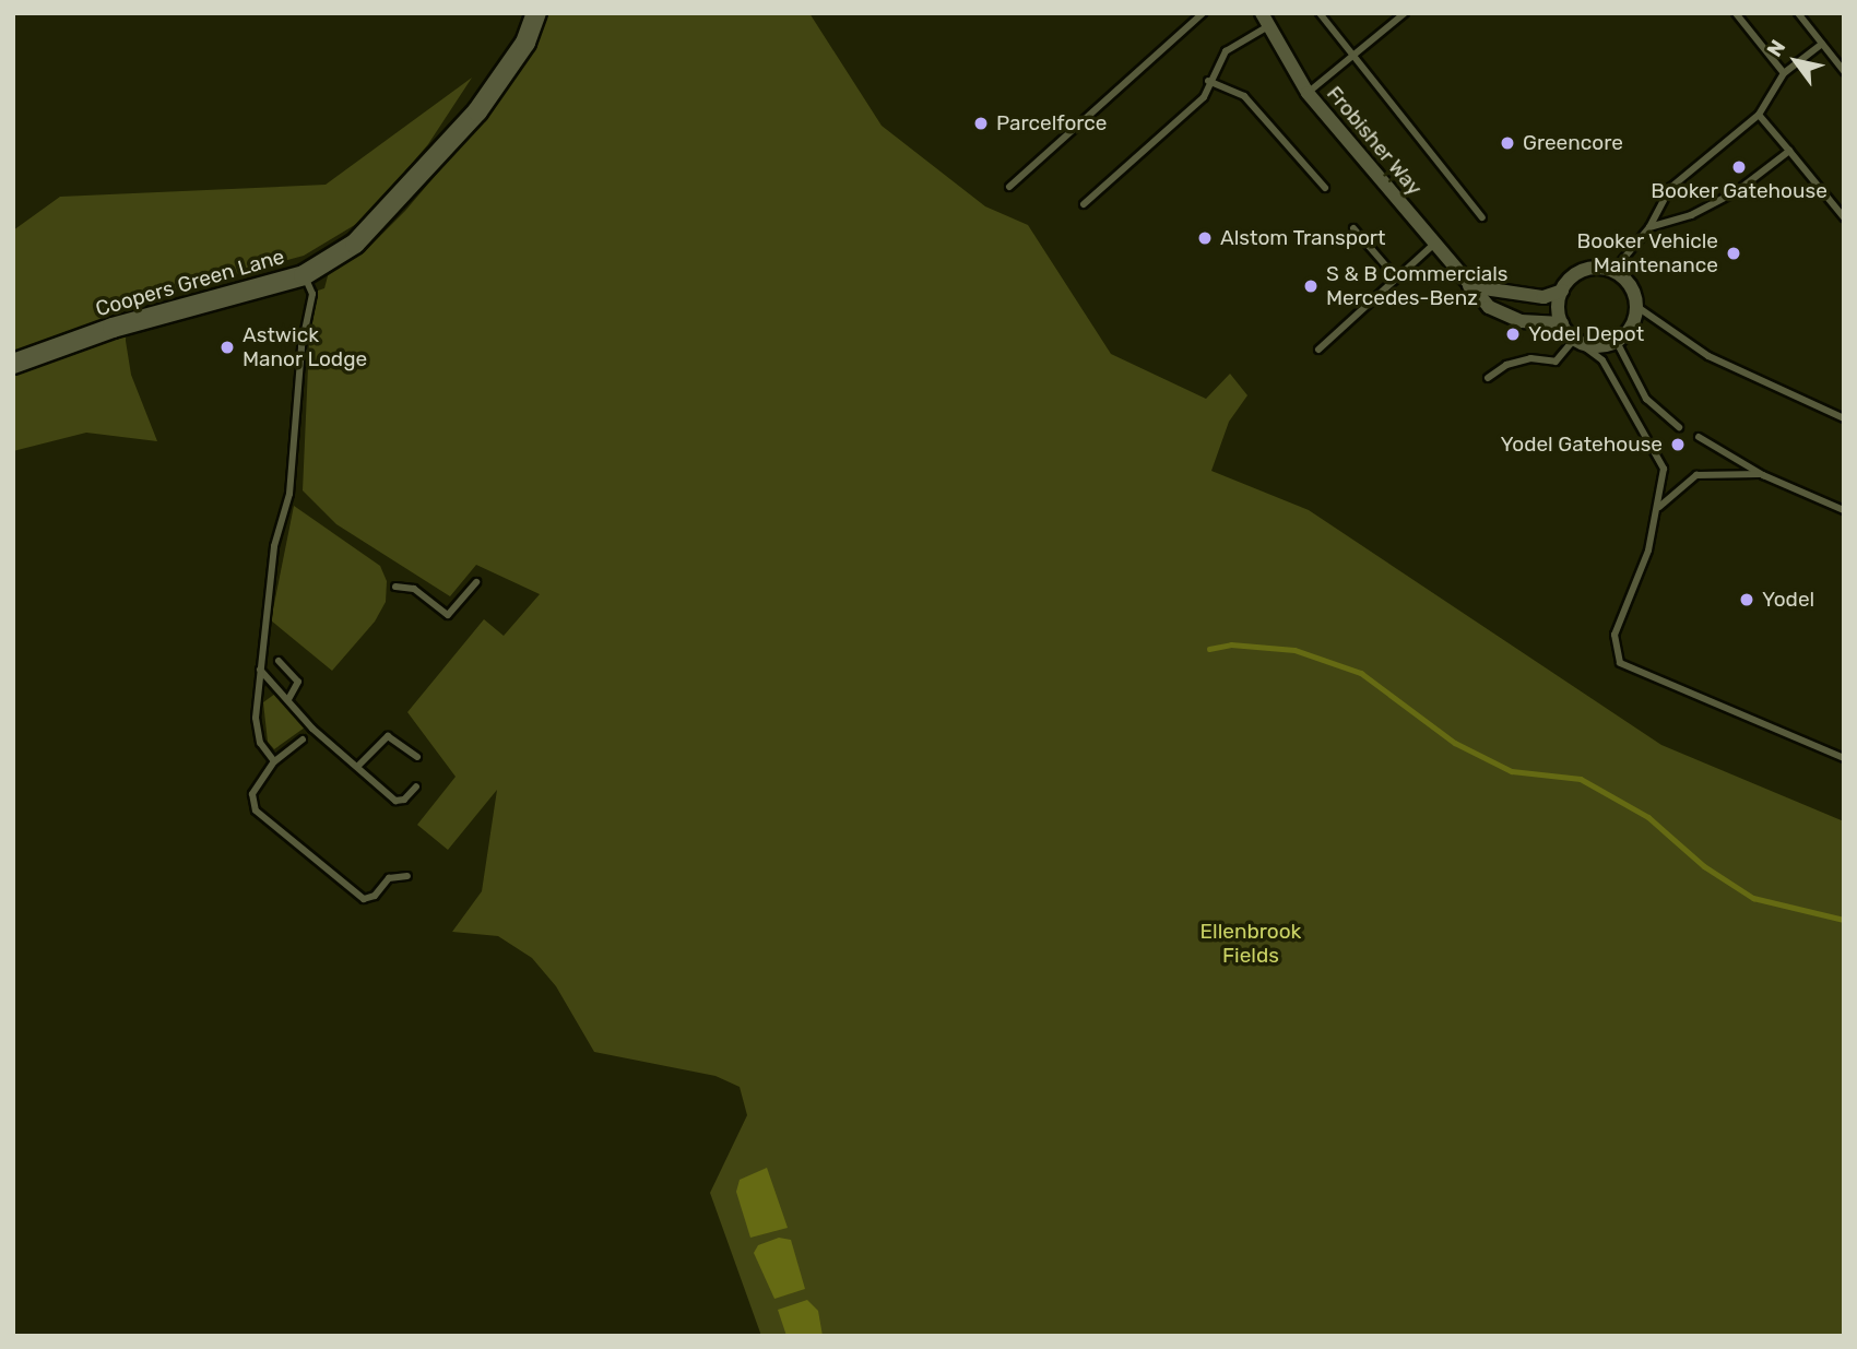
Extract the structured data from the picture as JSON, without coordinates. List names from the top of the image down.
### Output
{
  "streets": {
    "street": ["Frobisher Way", "Coopers Green Lane"]
  },
  "parks": ["Ellenbrook Fields"],
  "places": [
    "Parcelforce",
    "Greencore",
    "Booker Gatehouse",
    "Alstom Transport",
    "Booker Vehicle Maintenance",
    "S & B Commercials Mercedes-Benz",
    "Yodel Depot",
    "Astwick Manor Lodge",
    "Yodel Gatehouse",
    "Yodel"
  ],
  "north": "top left"
}
